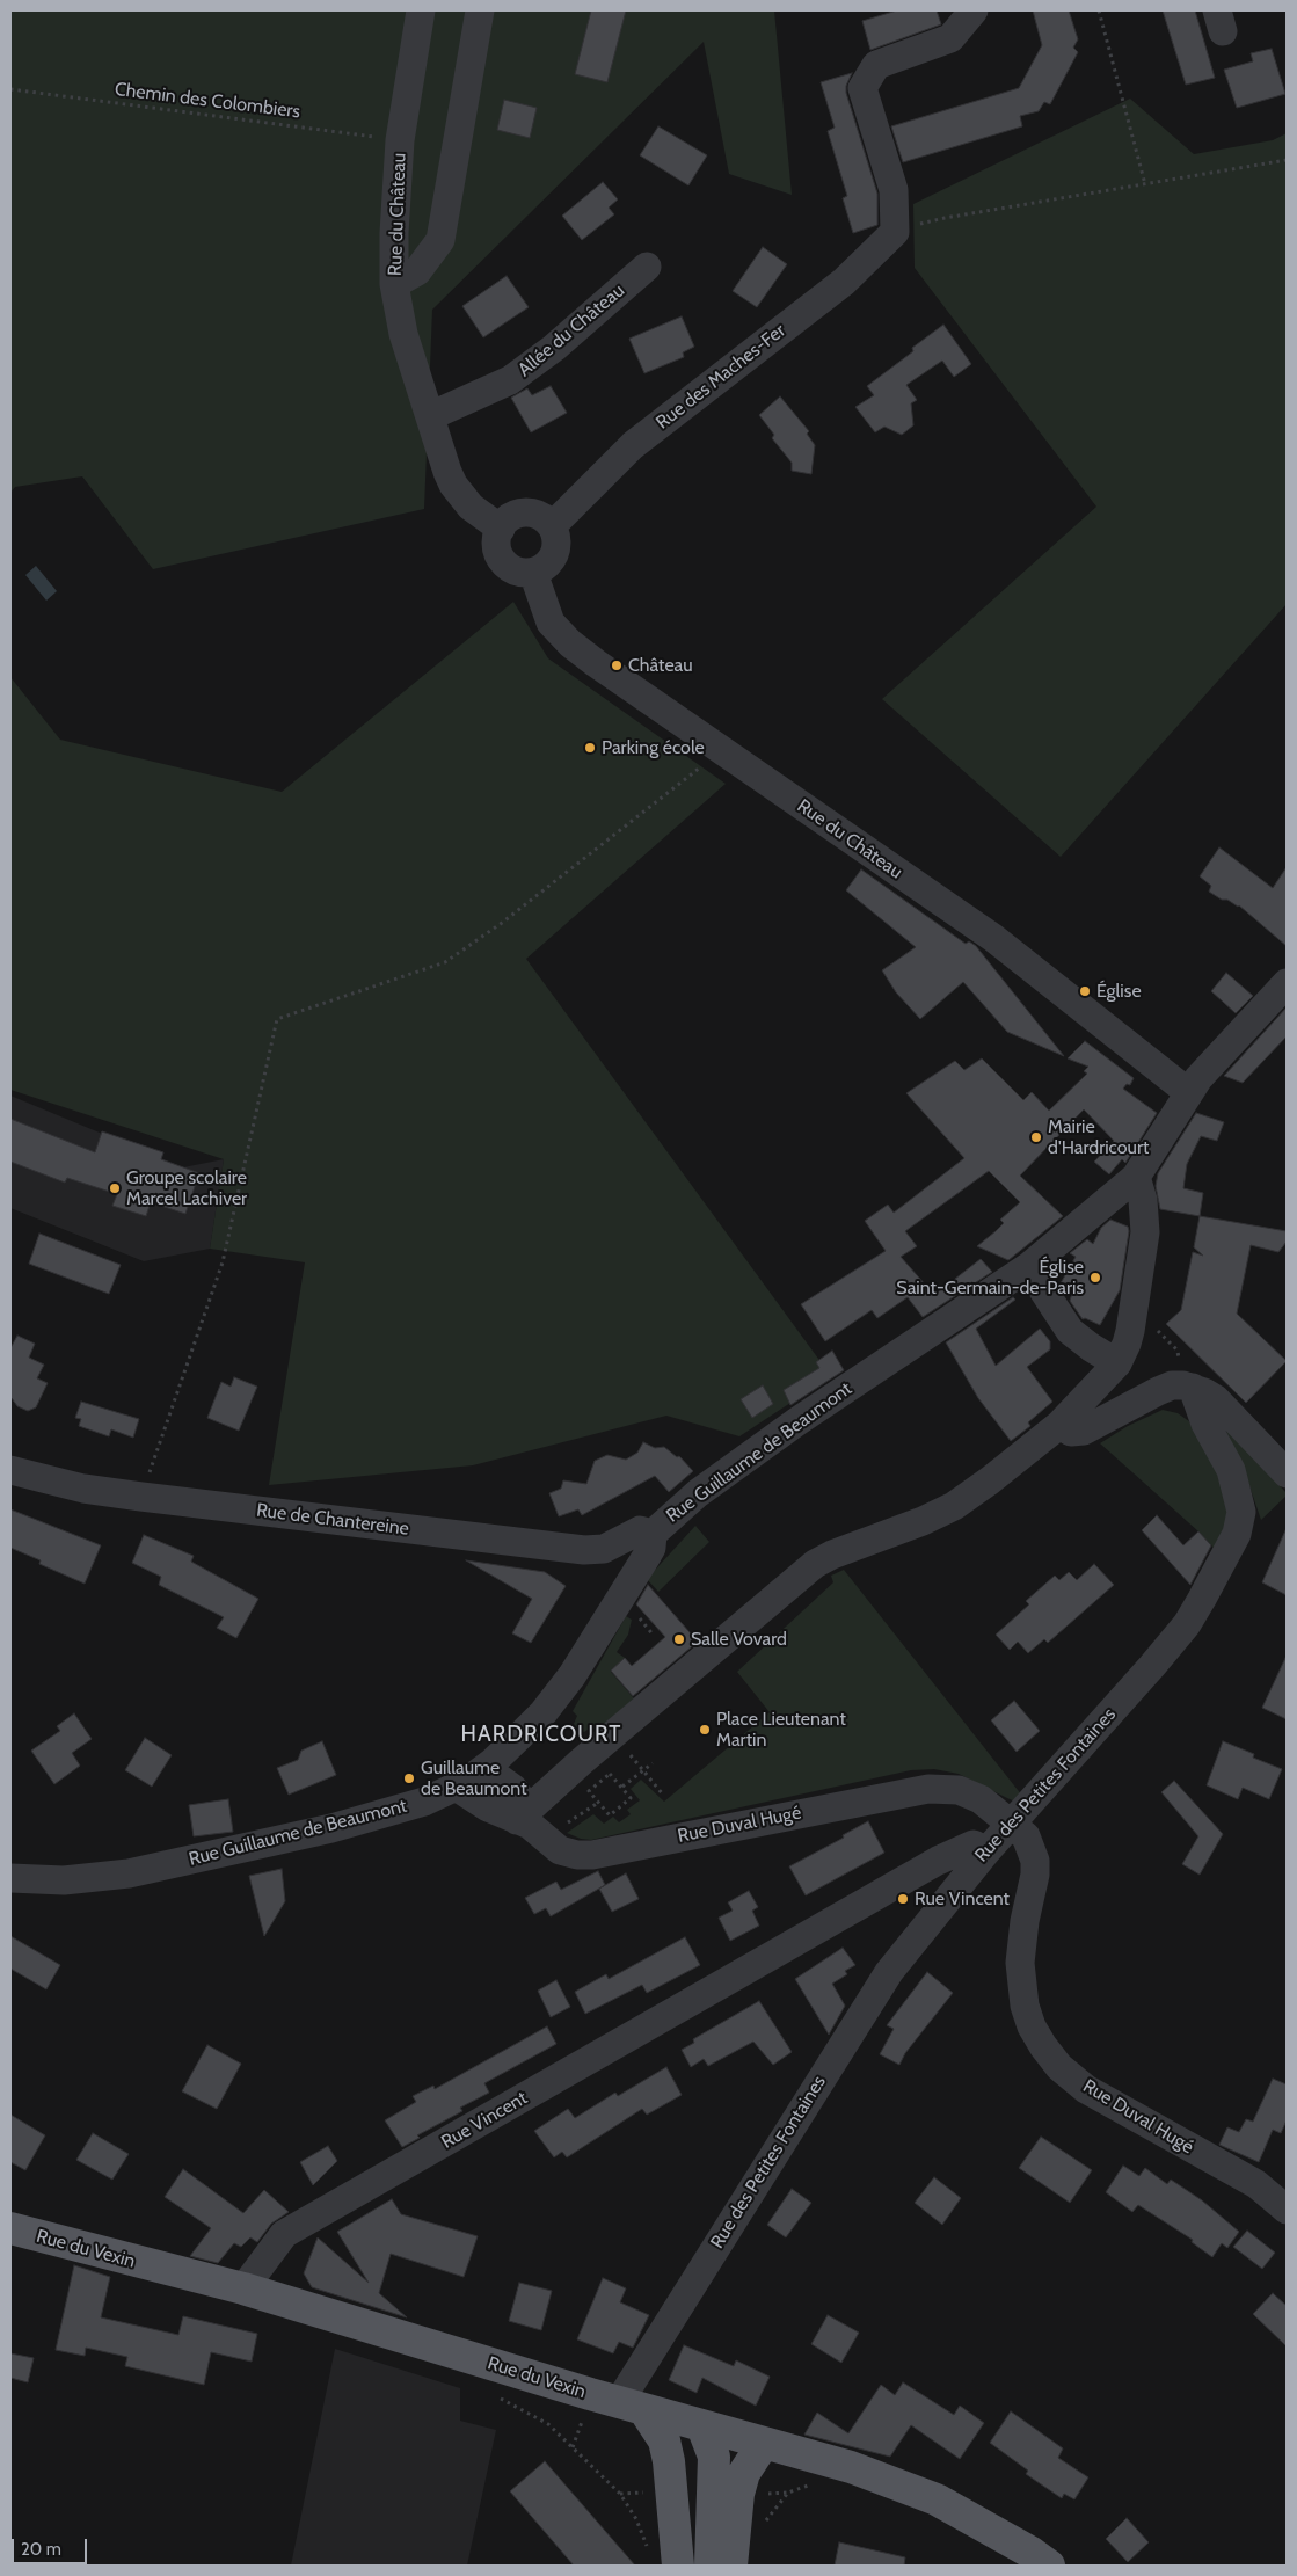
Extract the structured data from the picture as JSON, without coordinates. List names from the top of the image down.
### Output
{
  "streets": {
    "main road": ["Rue du Vexin"],
    "street": [
      "Rue du Château",
      "Allée du Château",
      "Rue des Maches-Fer",
      "Rue Guillaume de Beaumont",
      "Rue de Chantereine",
      "Rue des Petites Fontaines",
      "Rue Duval Hugé",
      "Rue Vincent"
    ],
    "path": ["Chemin des Colombiers"]
  },
  "crossings": [
    ["Chemin des Colombiers", "Rue du Château"],
    ["Rue du Château", "Allée du Château"],
    ["Rue du Château", "Rue des Maches-Fer"],
    ["Rue du Château", "Rue Guillaume de Beaumont"],
    ["Rue Guillaume de Beaumont", "Rue de Chantereine"],
    ["Rue Guillaume de Beaumont", "Rue Duval Hugé"],
    ["Rue des Petites Fontaines", "Rue Duval Hugé"],
    ["Rue des Petites Fontaines", "Rue Vincent"],
    ["Rue des Petites Fontaines", "Rue du Vexin"],
    ["Rue Vincent", "Rue du Vexin"]
  ],
  "districts": ["HARDRICOURT"],
  "places": [
    "Château",
    "Parking école",
    "Église",
    "Mairie d'Hardricourt",
    "Groupe scolaire Marcel Lachiver",
    "Église Saint-Germain-de-Paris",
    "Salle Vovard",
    "Place Lieutenant Martin",
    "Guillaume de Beaumont",
    "Rue Vincent"
  ],
  "scale_bar": "20 m"
}
